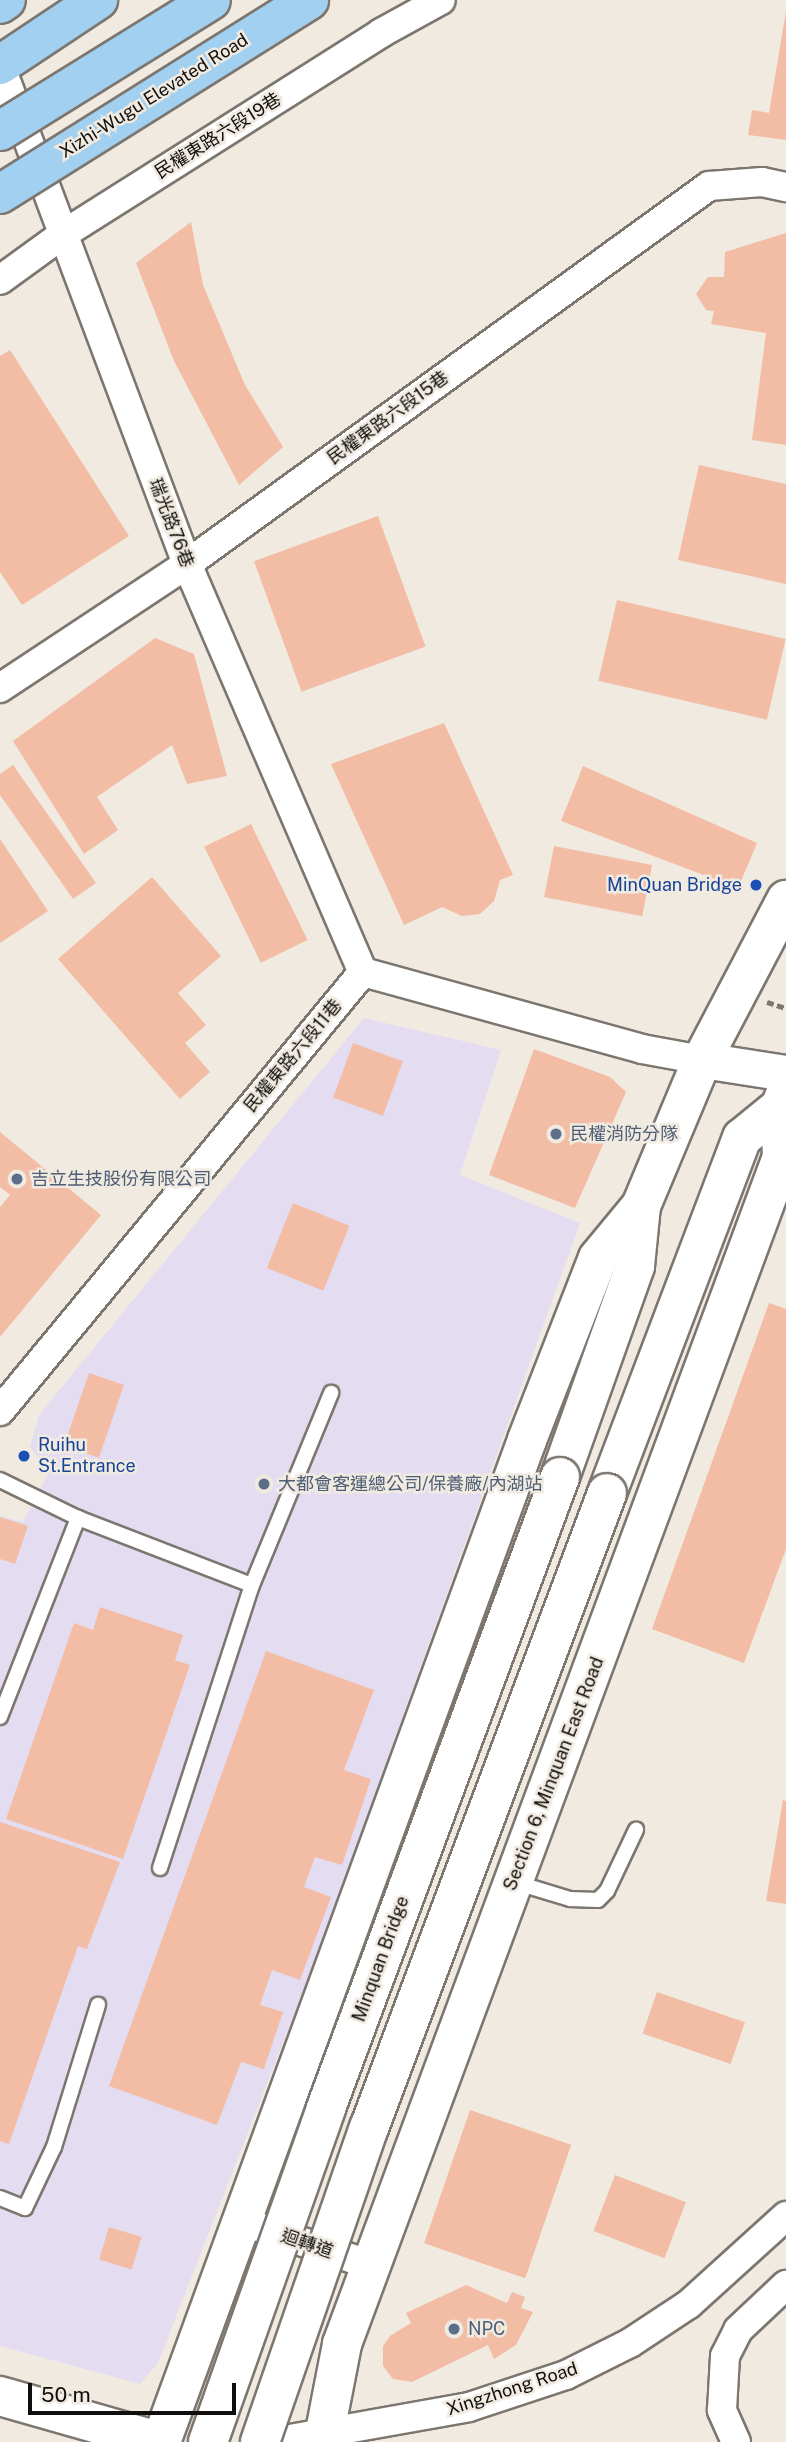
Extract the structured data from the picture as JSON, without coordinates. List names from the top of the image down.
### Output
{
  "streets": {
    "highway": ["Xizhi-Wugu Elevated Road"],
    "main road": ["Section 6, Minquan East Road", "Minquan Bridge"],
    "street": [
      "民權東路六段19巷",
      "民權東路六段15巷",
      "瑞光路76巷",
      "民權東路六段11巷",
      "迴轉道",
      "Xingzhong Road"
    ]
  },
  "crossings": [
    ["民權東路六段19巷", "瑞光路76巷"],
    ["民權東路六段15巷", "瑞光路76巷"],
    ["瑞光路76巷", "民權東路六段11巷"],
    ["Section 6, Minquan East Road", "迴轉道"],
    ["Section 6, Minquan East Road", "Xingzhong Road"]
  ],
  "places": [
    "MinQuan Bridge",
    "民權消防分隊",
    "吉立生技股份有限公司",
    "Ruihu St.Entrance",
    "大都會客運總公司/保養廠/內湖站",
    "NPC"
  ],
  "scale_bar": "50 m"
}
